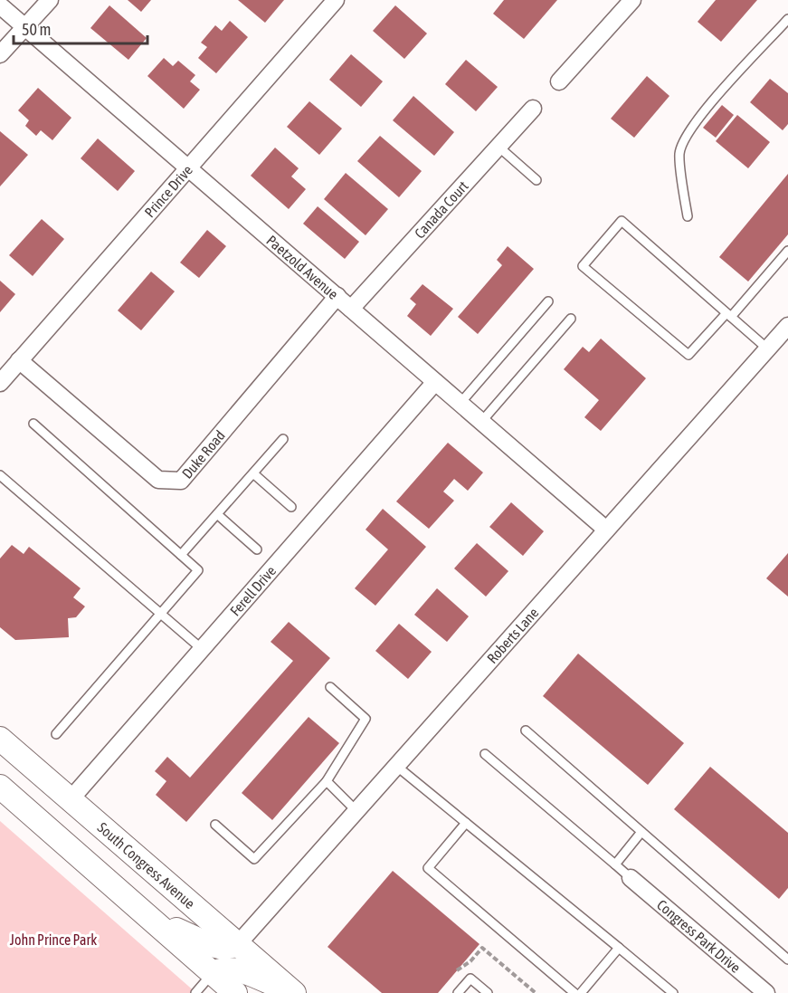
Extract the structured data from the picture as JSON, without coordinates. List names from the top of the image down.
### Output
{
  "streets": {
    "main road": ["South Congress Avenue"],
    "street": [
      "Prince Drive",
      "Canada Court",
      "Paetzold Avenue",
      "Duke Road",
      "Ferell Drive",
      "Roberts Lane",
      "Congress Park Drive"
    ]
  },
  "crossings": [
    ["Prince Drive", "Paetzold Avenue"],
    ["Prince Drive", "Duke Road"],
    ["Canada Court", "Paetzold Avenue"],
    ["Paetzold Avenue", "Duke Road"],
    ["Paetzold Avenue", "Ferell Drive"],
    ["Paetzold Avenue", "Roberts Lane"],
    ["Ferell Drive", "South Congress Avenue"],
    ["Roberts Lane", "South Congress Avenue"]
  ],
  "parks": ["John Prince Park"],
  "scale_bar": "50 m"
}
